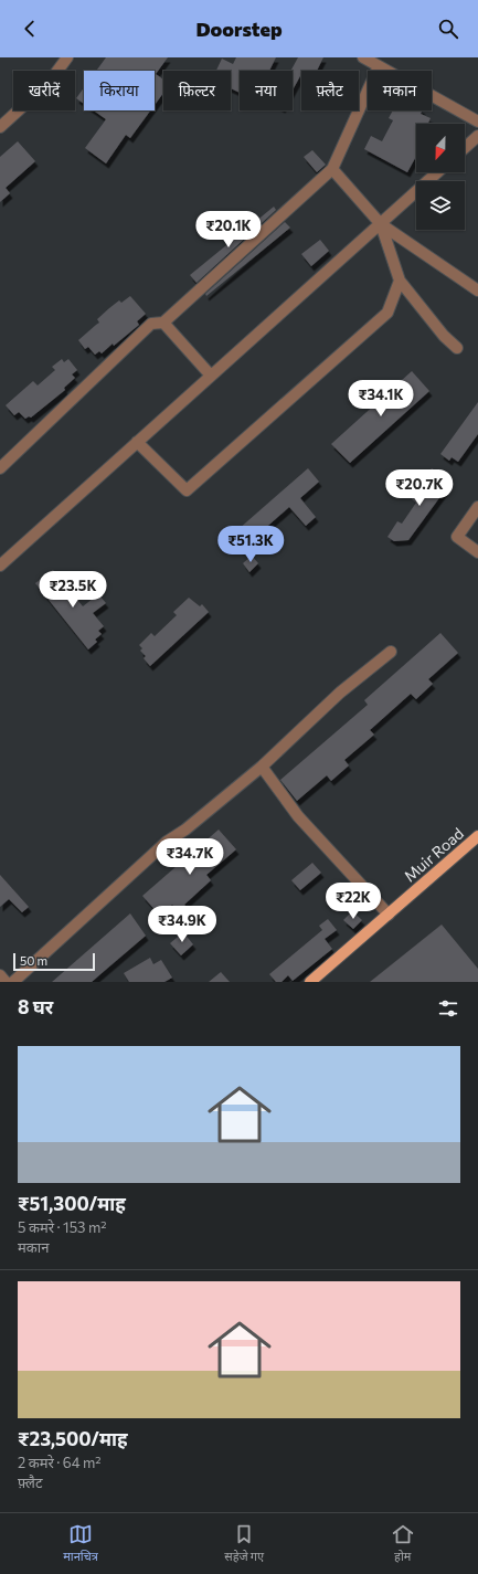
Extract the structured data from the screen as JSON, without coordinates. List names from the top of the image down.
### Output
{
  "streets": {
    "main road": ["Muir Road"]
  },
  "scale_bar": "50 m",
  "north": "bottom",
  "page": {
    "header": "Doorstep",
    "chip": [
      "खरीदें",
      "किराया",
      "फ़िल्टर",
      "नया",
      "फ़्लैट",
      "मकान"
    ],
    "price": [
      "₹20.1K",
      "₹34.1K",
      "₹20.7K",
      "₹51.3K",
      "₹23.5K",
      "₹34.7K",
      "₹22K",
      "₹34.9K"
    ],
    "scale": "50 m",
    "heading": "8 घर",
    "list": [
      {
        "name": "₹51,300/माह",
        "note": "5 कमरे · 153 m² · मकान"
      },
      {
        "name": "₹23,500/माह",
        "note": "2 कमरे · 64 m² · फ़्लैट"
      }
    ],
    "tabs": ["मानचित्र", "सहेजे गए", "होम"]
  }
}
